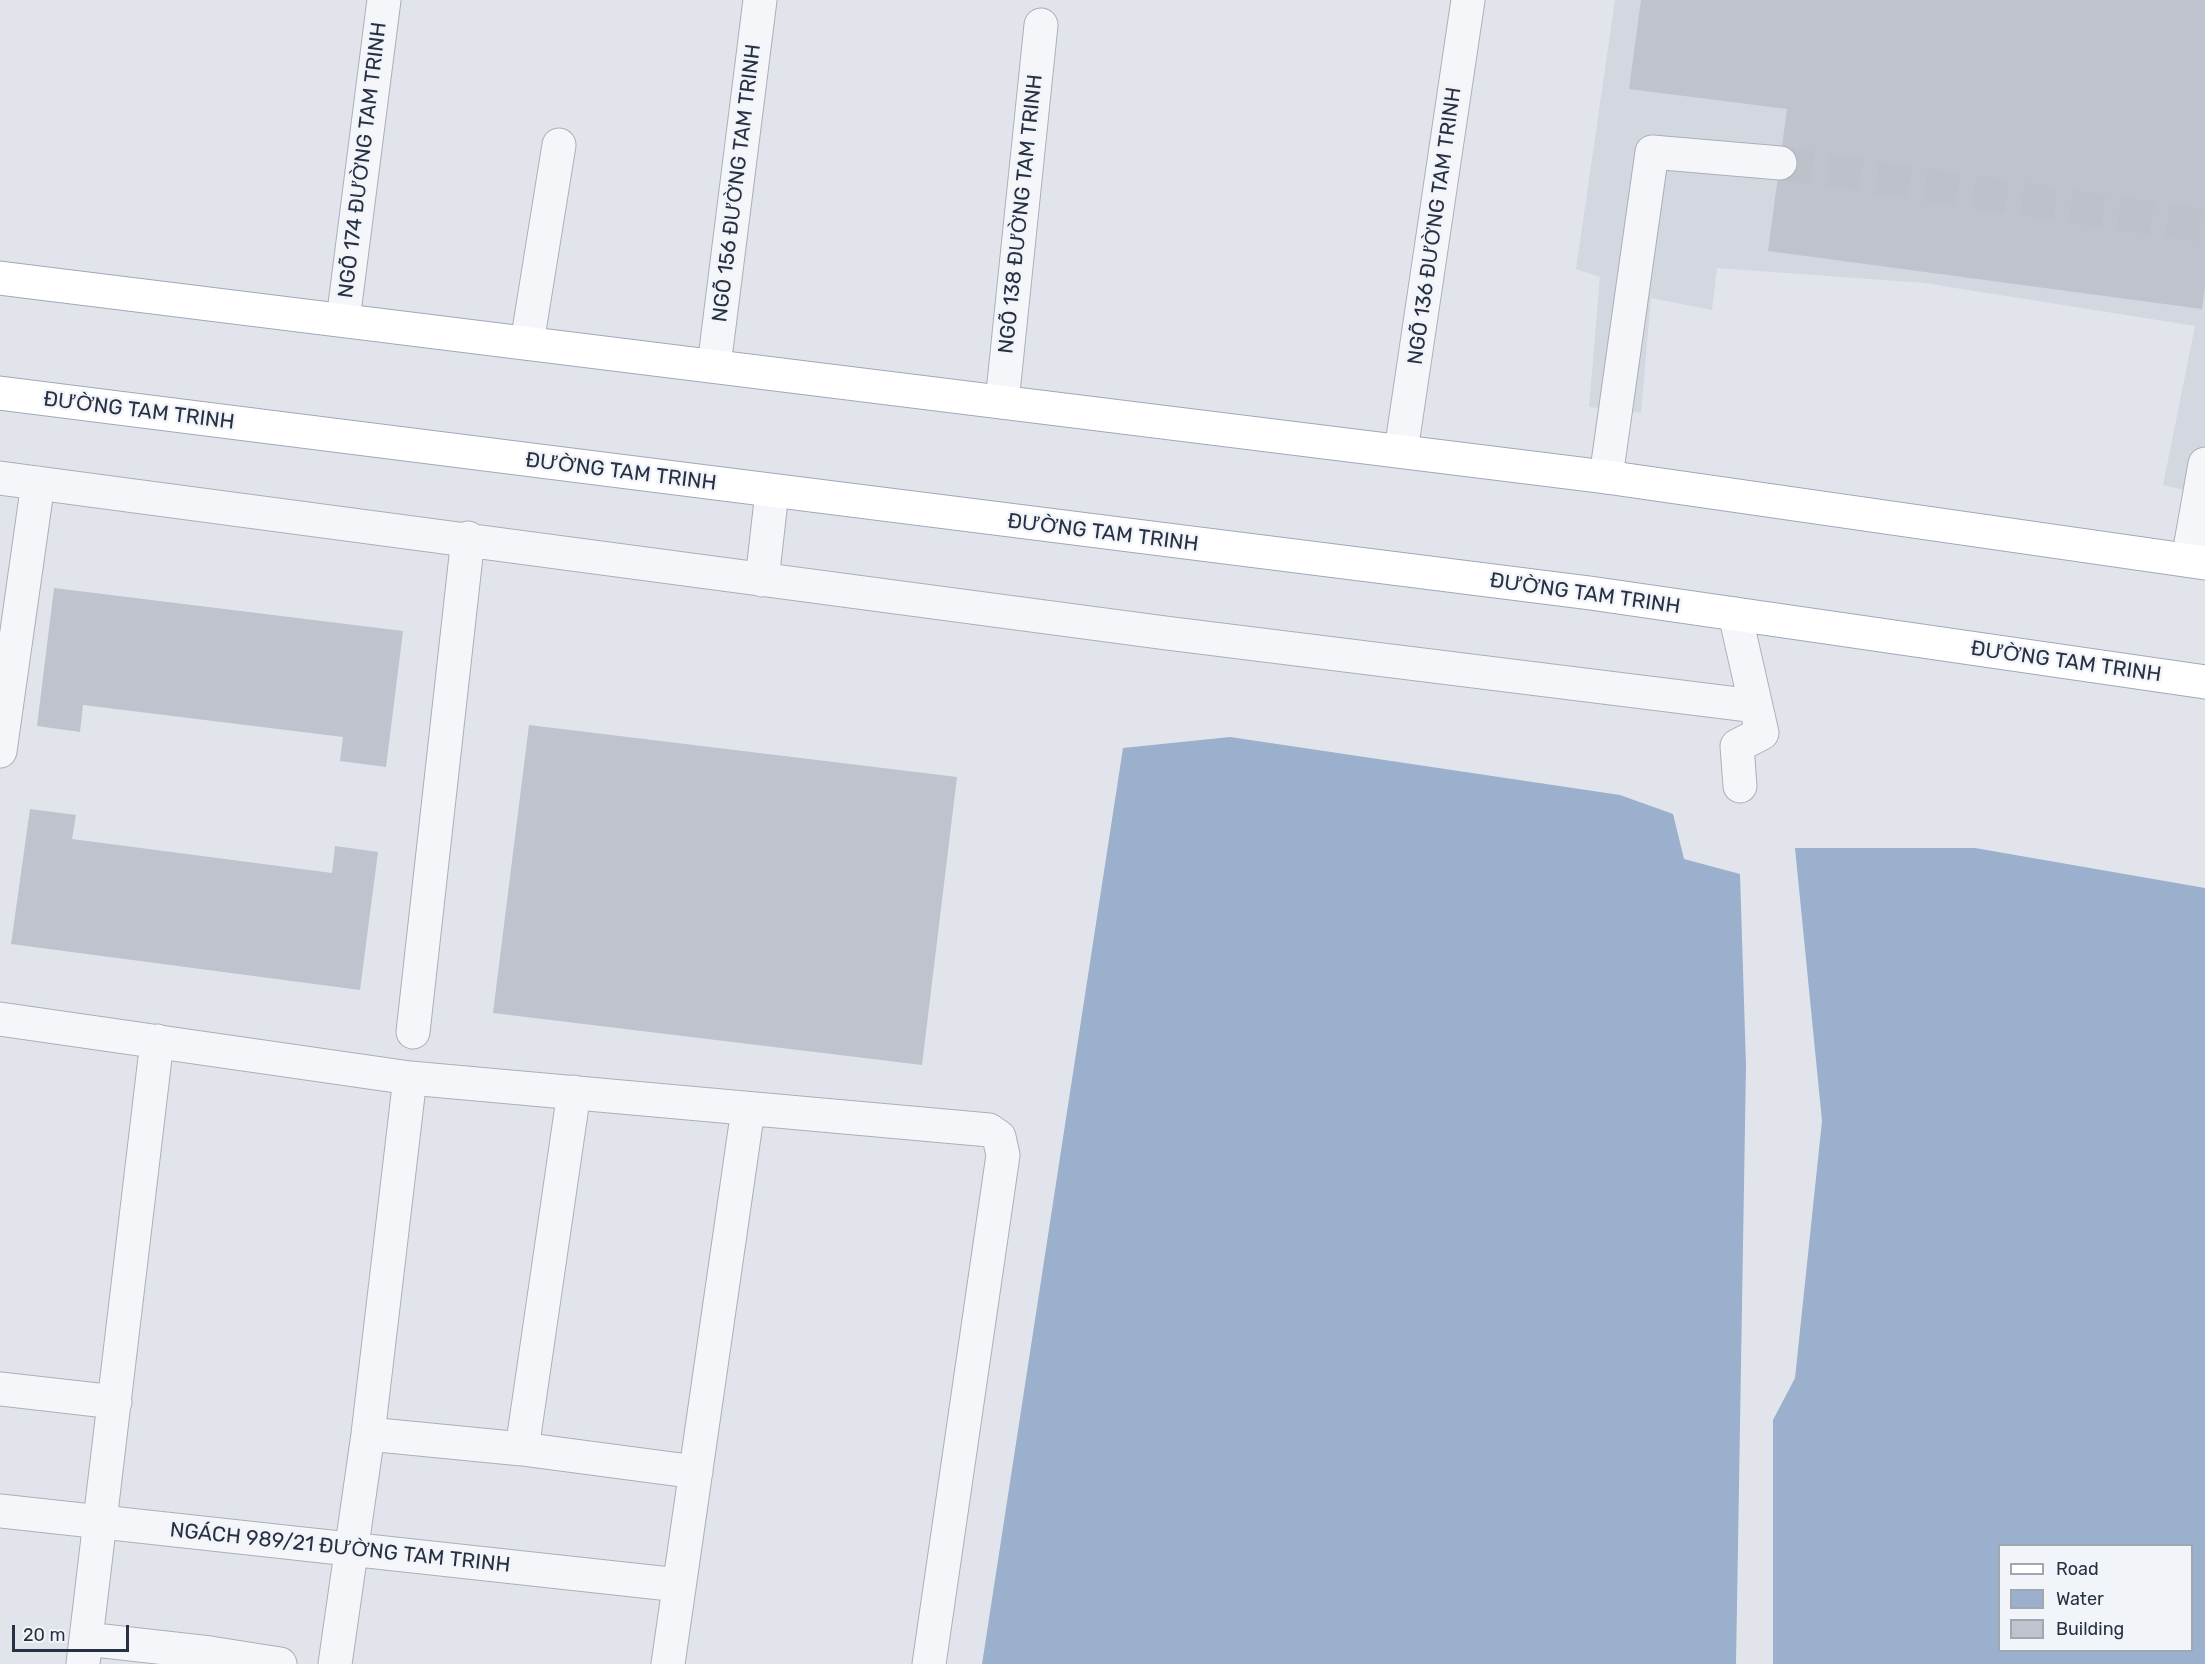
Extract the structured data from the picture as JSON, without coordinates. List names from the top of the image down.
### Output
{
  "streets": {
    "main road": ["ĐƯỜNG TAM TRINH"],
    "street": [
      "NGÕ 174 ĐƯỜNG TAM TRINH",
      "NGÕ 156 ĐƯỜNG TAM TRINH",
      "NGÕ 138 ĐƯỜNG TAM TRINH",
      "NGÕ 136 ĐƯỜNG TAM TRINH",
      "NGÁCH 989/21 ĐƯỜNG TAM TRINH"
    ]
  },
  "legend": ["Road", "Water", "Building"],
  "scale_bar": "20 m"
}
